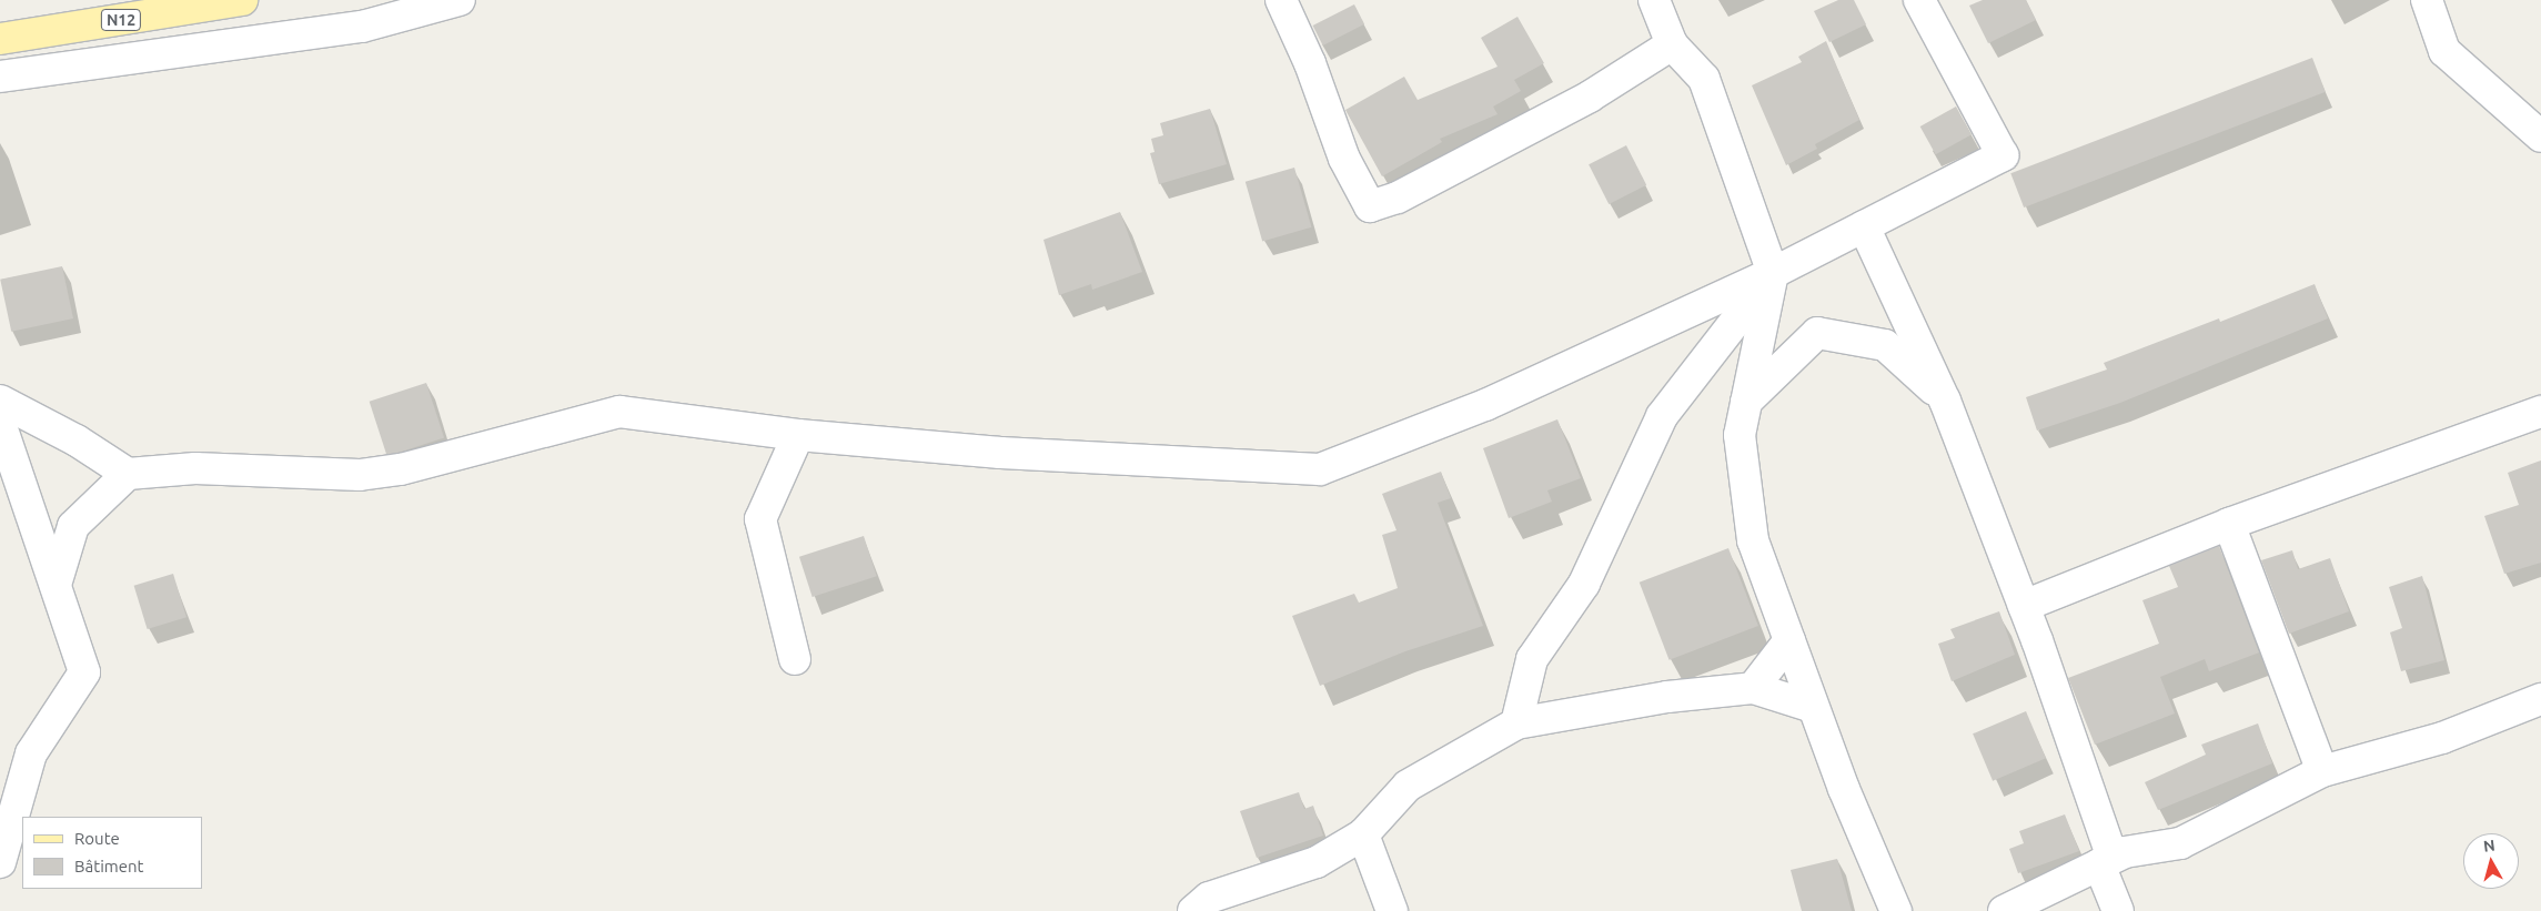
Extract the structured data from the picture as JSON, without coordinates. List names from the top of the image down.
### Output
{
  "streets": {
    "main road": ["N12"]
  },
  "legend": ["Route", "Bâtiment"],
  "north": "top"
}
